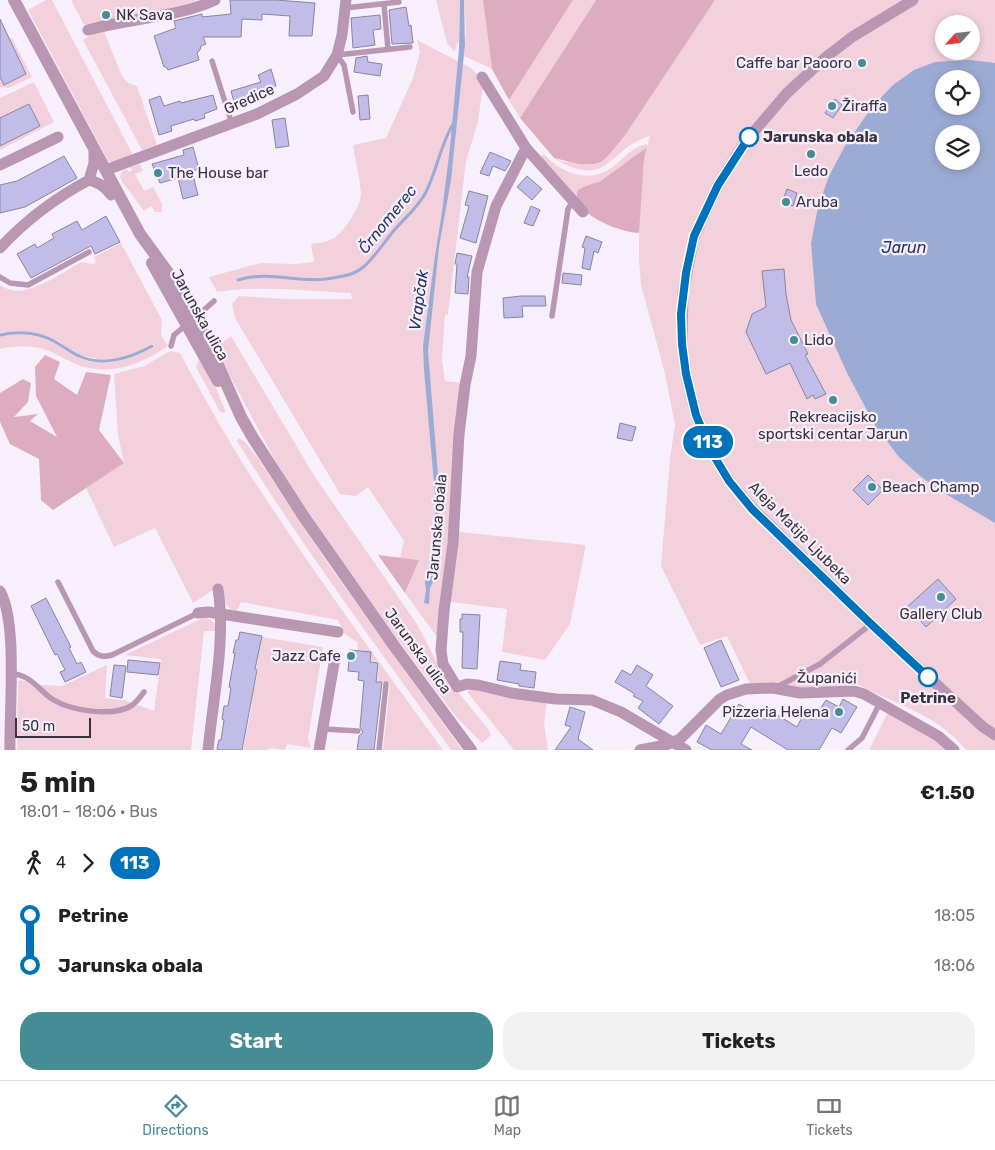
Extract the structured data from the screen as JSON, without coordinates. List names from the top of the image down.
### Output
{
  "streets": {
    "street": [
      "Gredice",
      "Jarunska ulica",
      "Jarunska obala",
      "Aleja Matije Ljubeka",
      "Županići"
    ]
  },
  "crossings": [
    ["Gredice", "Jarunska ulica"]
  ],
  "water": ["Črnomerec", "Jarun", "Vrapčak"],
  "places": [
    "NK Sava",
    "Caffe bar Paooro",
    "Žiraffa",
    "Jarunska obala",
    "Ledo",
    "The House bar",
    "Aruba",
    "Lido",
    "Rekreacijsko sportski centar Jarun",
    "Beach Champ",
    "Gallery Club",
    "Jazz Cafe",
    "Petrine",
    "Pizzeria Helena"
  ],
  "lines": ["bus line 113"],
  "scale_bar": "50 m",
  "north": "bottom left",
  "page": {
    "on_map": "113",
    "scale": "50 m",
    "heading": ["5 min", "18:01 – 18:06 · Bus", "€1.50"],
    "legs": ["4", "113"],
    "list": [
      {
        "name": "Petrine",
        "value": "18:05"
      },
      {
        "name": "Jarunska obala",
        "value": "18:06"
      }
    ],
    "buttons": ["Start", "Tickets"],
    "tabs": ["Directions", "Map", "Tickets"]
  }
}
